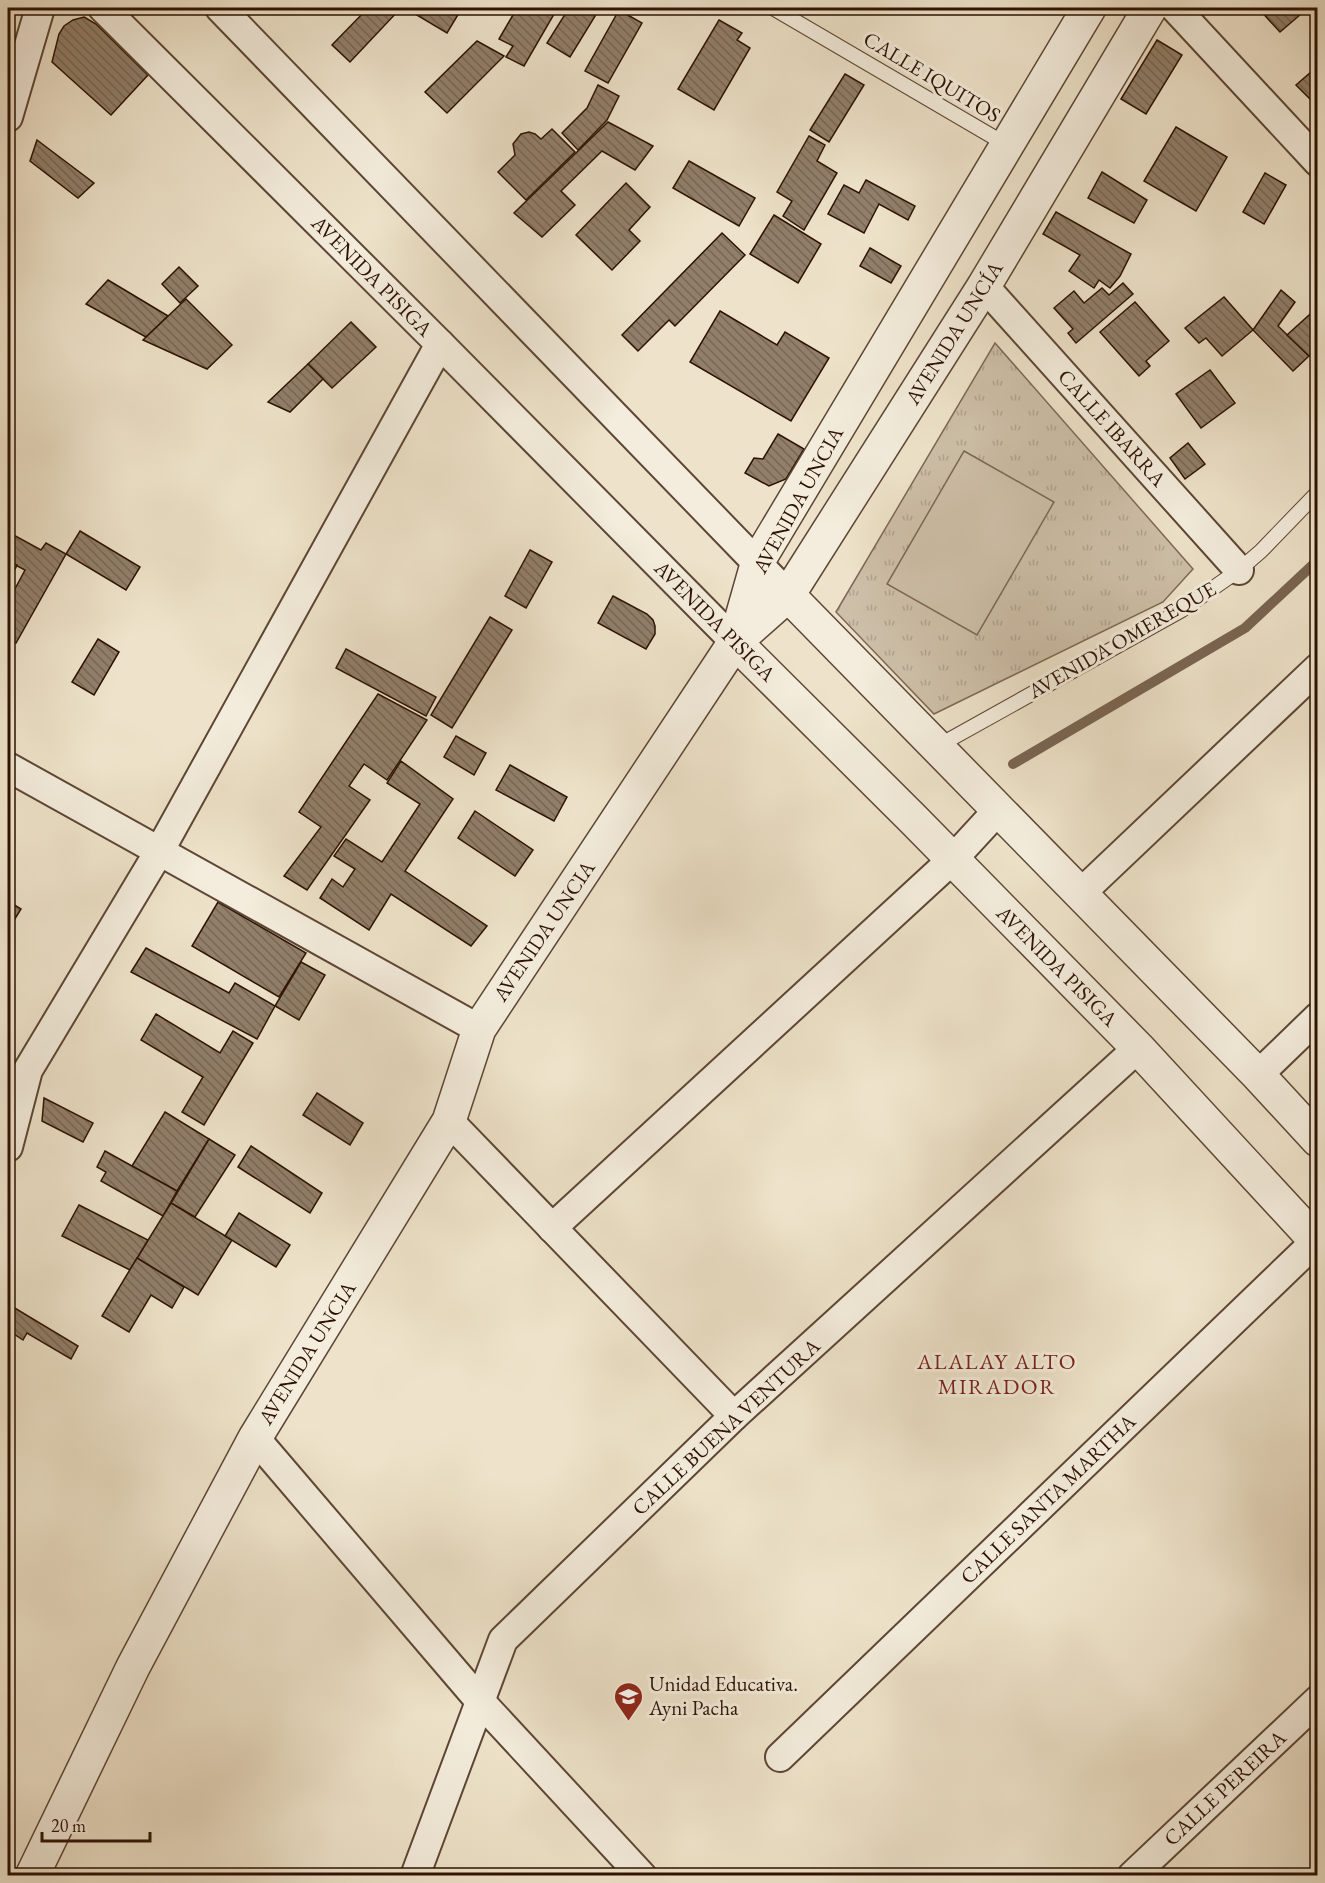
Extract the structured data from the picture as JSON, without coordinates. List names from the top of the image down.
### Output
{
  "streets": {
    "street": [
      "AVENIDA PISIGA",
      "AVENIDA UNCÍA",
      "CALLE IBARRA",
      "AVENIDA UNCIA",
      "CALLE BUENA VENTURA",
      "CALLE SANTA MARTHA",
      "CALLE PEREIRA"
    ],
    "lane": ["CALLE IQUITOS", "AVENIDA OMEREQUE"]
  },
  "crossings": [
    ["CALLE IQUITOS", "AVENIDA UNCIA"],
    ["AVENIDA PISIGA", "AVENIDA UNCÍA"],
    ["AVENIDA PISIGA", "AVENIDA UNCIA"],
    ["AVENIDA PISIGA", "CALLE BUENA VENTURA"],
    ["AVENIDA PISIGA", "CALLE SANTA MARTHA"],
    ["AVENIDA UNCÍA", "CALLE IBARRA"],
    ["AVENIDA UNCÍA", "AVENIDA UNCIA"],
    ["CALLE IBARRA", "AVENIDA OMEREQUE"]
  ],
  "districts": ["ALALAY ALTO MIRADOR"],
  "places": {
    "school or university": ["Unidad Educativa. Ayni Pacha"]
  },
  "scale_bar": "20 m"
}
